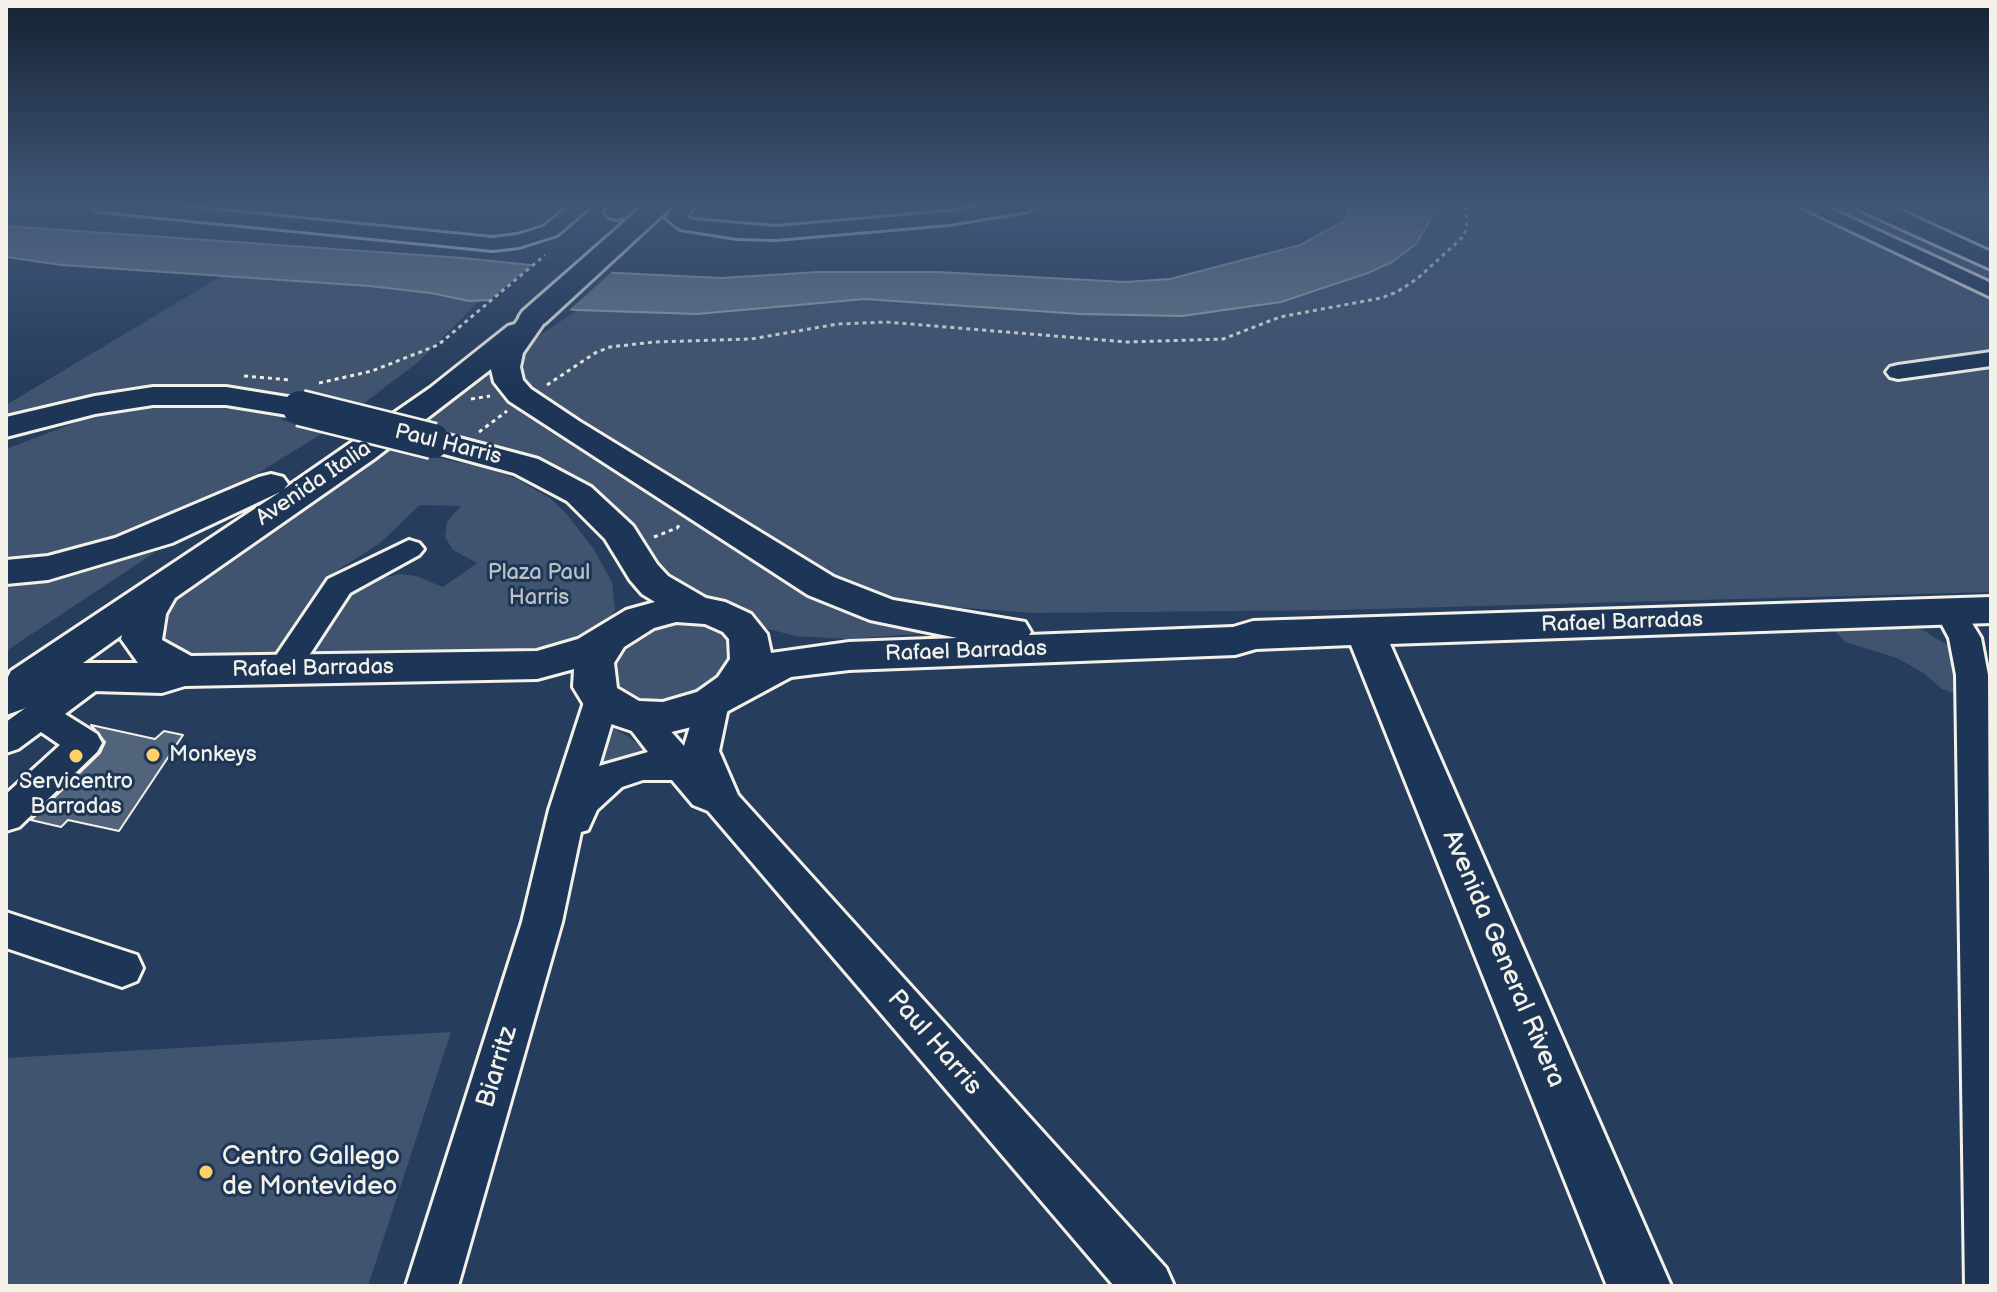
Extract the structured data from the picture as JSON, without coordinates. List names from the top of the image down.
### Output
{
  "streets": {
    "highway": ["Avenida Italia"],
    "main road": ["Paul Harris", "Rafael Barradas", "Avenida General Rivera"],
    "street": ["Biarritz"]
  },
  "crossings": [
    ["Paul Harris", "Rafael Barradas"],
    ["Paul Harris", "Biarritz"],
    ["Avenida Italia", "Rafael Barradas"],
    ["Rafael Barradas", "Avenida General Rivera"],
    ["Rafael Barradas", "Biarritz"]
  ],
  "parks": ["Plaza Paul Harris"],
  "places": ["Monkeys", "Servicentro Barradas", "Centro Gallego de Montevideo"]
}
